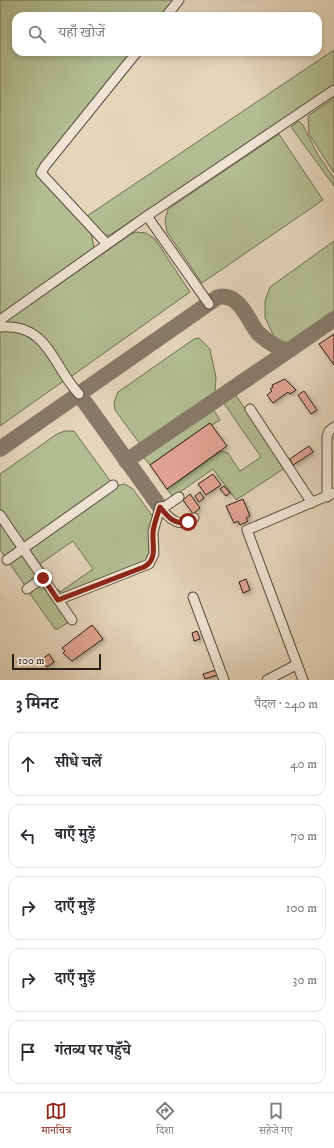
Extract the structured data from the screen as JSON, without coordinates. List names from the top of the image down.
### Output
{
  "scale_bar": "100 m",
  "page": {
    "search": "यहाँ खोजें",
    "scale": "100 m",
    "heading": ["3 मिनट", "पैदल · 240 m"],
    "list": [
      ["सीधे चलें", "40 m"],
      ["बाएँ मुड़ें", "70 m"],
      ["दाएँ मुड़ें", "100 m"],
      ["दाएँ मुड़ें", "30 m"],
      "गंतव्य पर पहुँचे"
    ],
    "nav": ["मानचित्र", "दिशा", "सहेजे गए"]
  }
}
